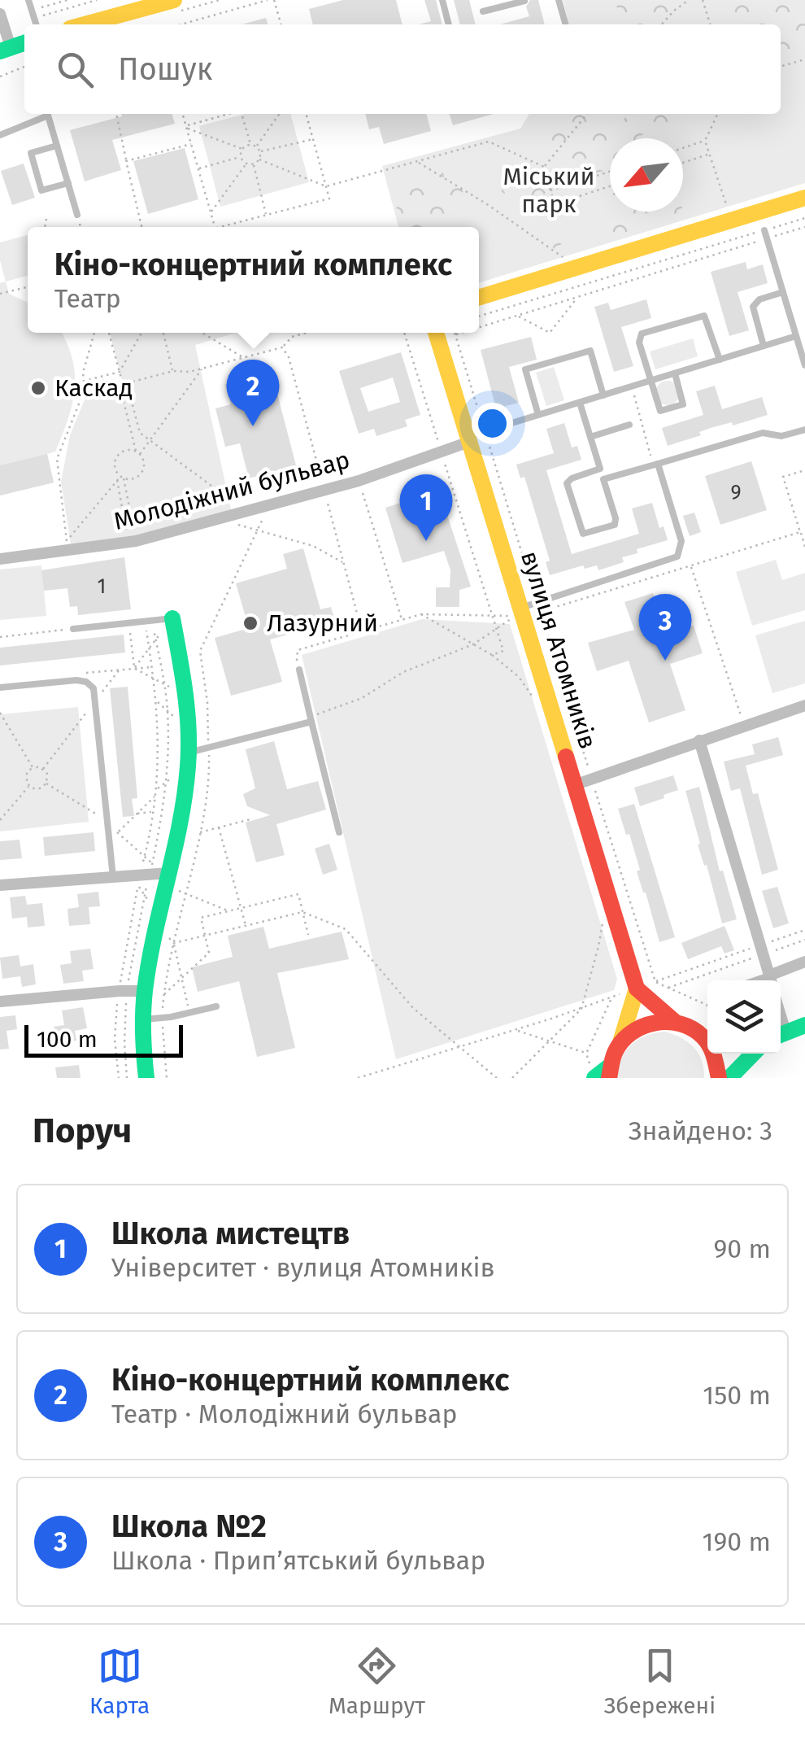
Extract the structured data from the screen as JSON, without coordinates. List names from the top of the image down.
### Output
{
  "streets": {
    "street": ["Молодіжний бульвар", "вулиця Атомників"]
  },
  "crossings": [
    ["Молодіжний бульвар", "вулиця Атомників"]
  ],
  "parks": ["Міський парк"],
  "places": ["Каскад", "Лазурний"],
  "house_numbers": ["9", "1"],
  "scale_bar": "100 m",
  "north": "bottom left",
  "page": {
    "search": "Пошук",
    "popup": ["Кіно-концертний комплекс", "Театр"],
    "pins": ["2", "1", "3"],
    "scale": "100 m",
    "heading": ["Поруч", "Знайдено: 3"],
    "list": [
      {
        "mark": "1",
        "name": "Школа мистецтв",
        "note": "Університет · вулиця Атомників",
        "value": "90 m"
      },
      {
        "mark": "2",
        "name": "Кіно-концертний комплекс",
        "note": "Театр · Молодіжний бульвар",
        "value": "150 m"
      },
      {
        "mark": "3",
        "name": "Школа №2",
        "note": "Школа · Припʼятський бульвар",
        "value": "190 m"
      }
    ],
    "nav": ["Карта", "Маршрут", "Збережені"]
  }
}
